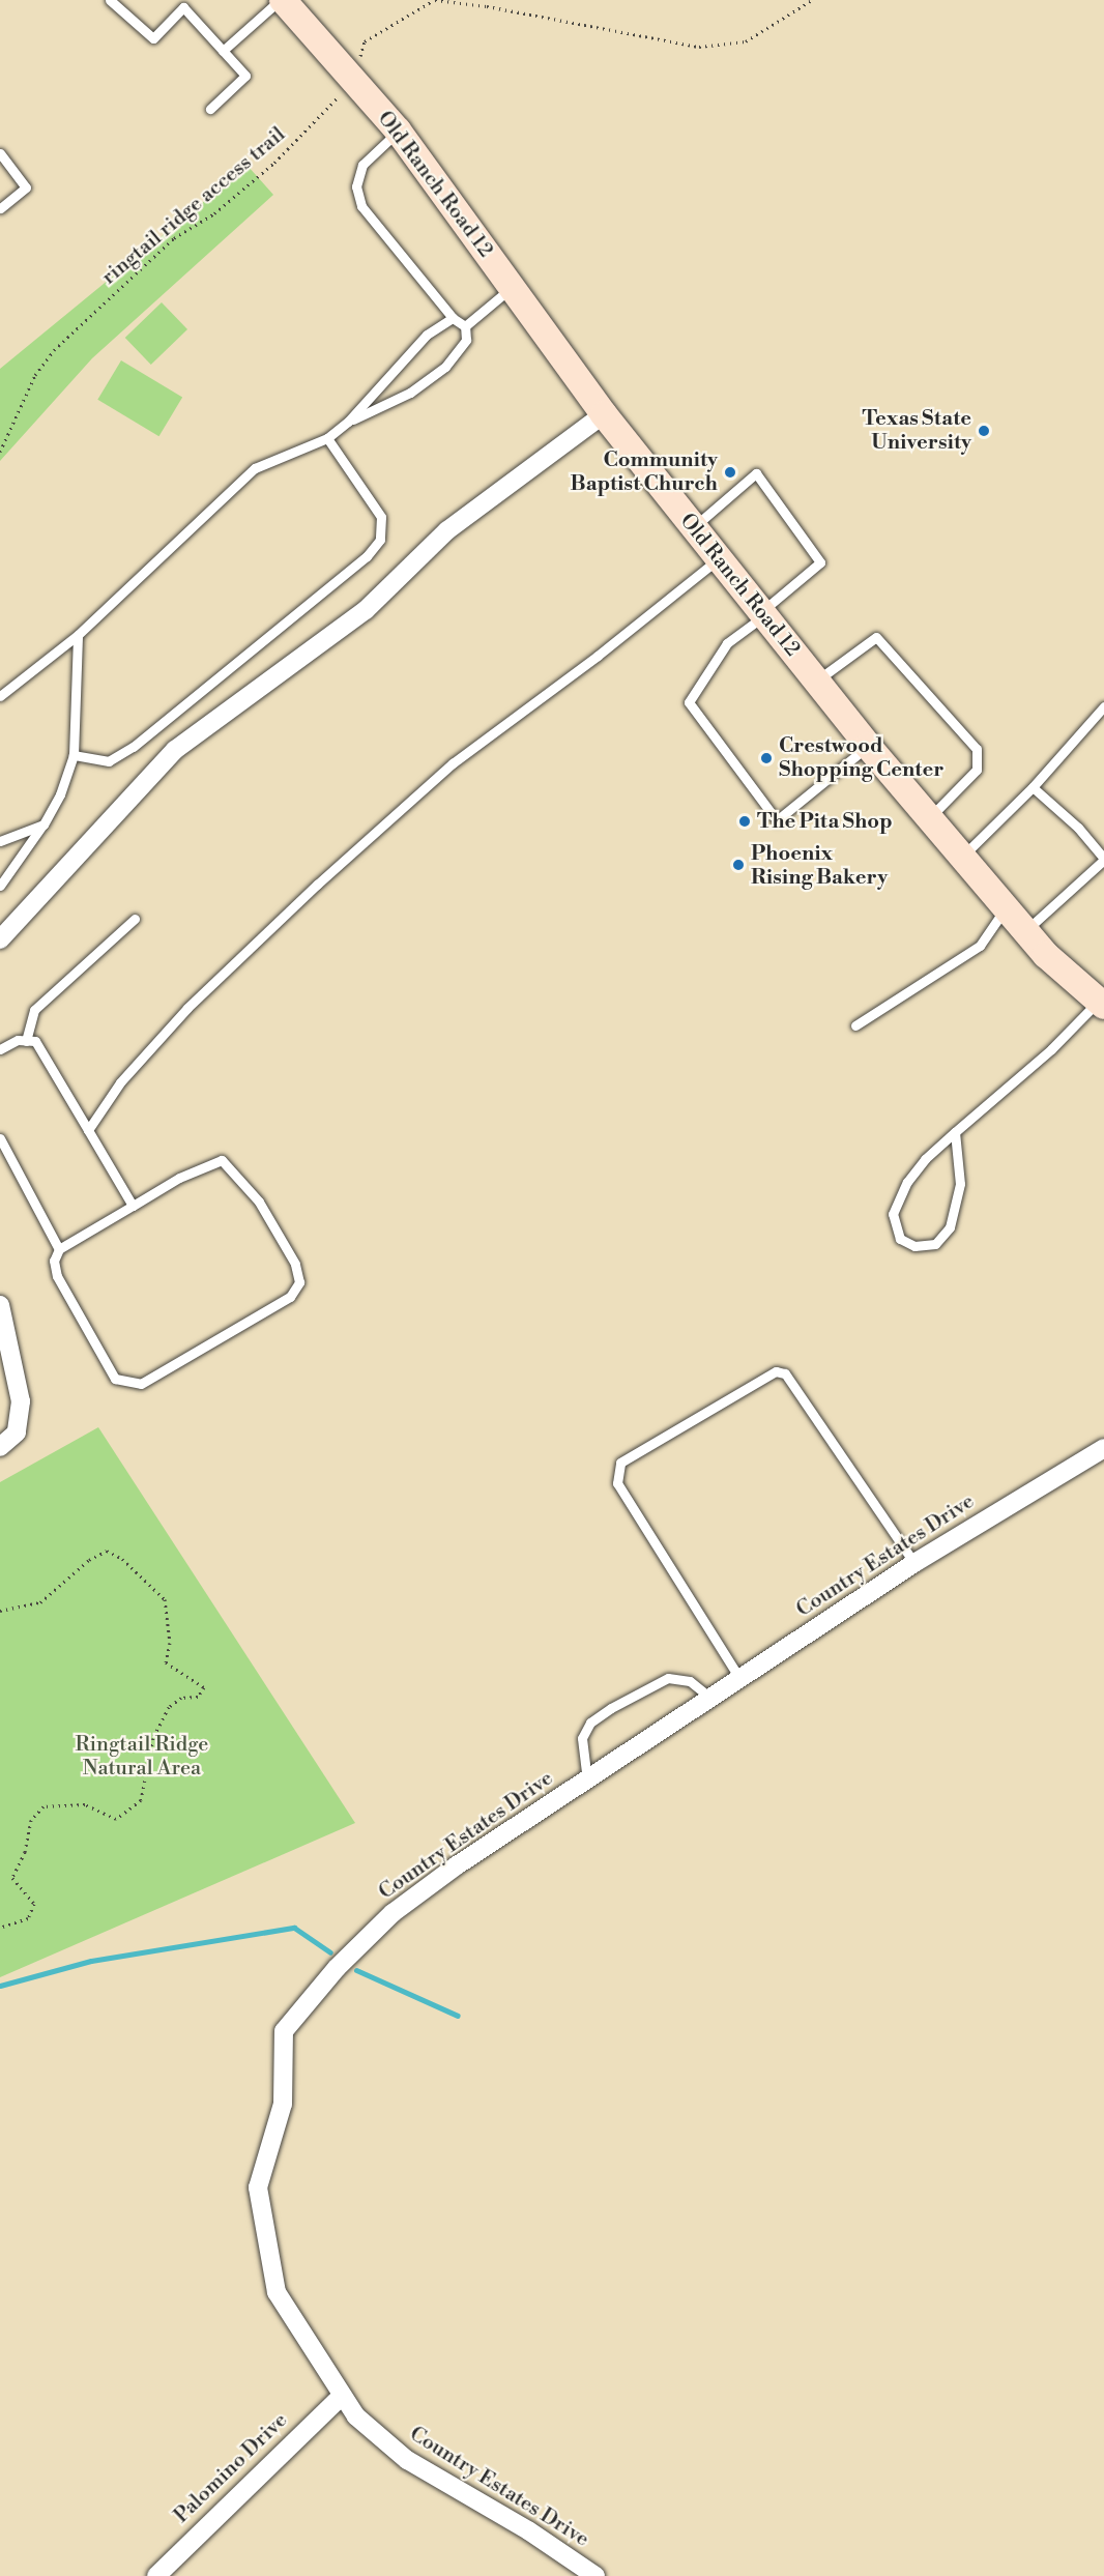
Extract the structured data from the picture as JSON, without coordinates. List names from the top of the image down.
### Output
{
  "streets": {
    "main road": ["Old Ranch Road 12"],
    "street": ["Country Estates Drive", "Palomino Drive"],
    "path": ["ringtail ridge access trail"]
  },
  "crossings": [
    ["Old Ranch Road 12", "ringtail ridge access trail"],
    ["Country Estates Drive", "Palomino Drive"]
  ],
  "parks": ["Ringtail Ridge Natural Area"],
  "places": [
    "Texas State University",
    "Community Baptist Church",
    "Crestwood Shopping Center",
    "The Pita Shop",
    "Phoenix Rising Bakery"
  ]
}
